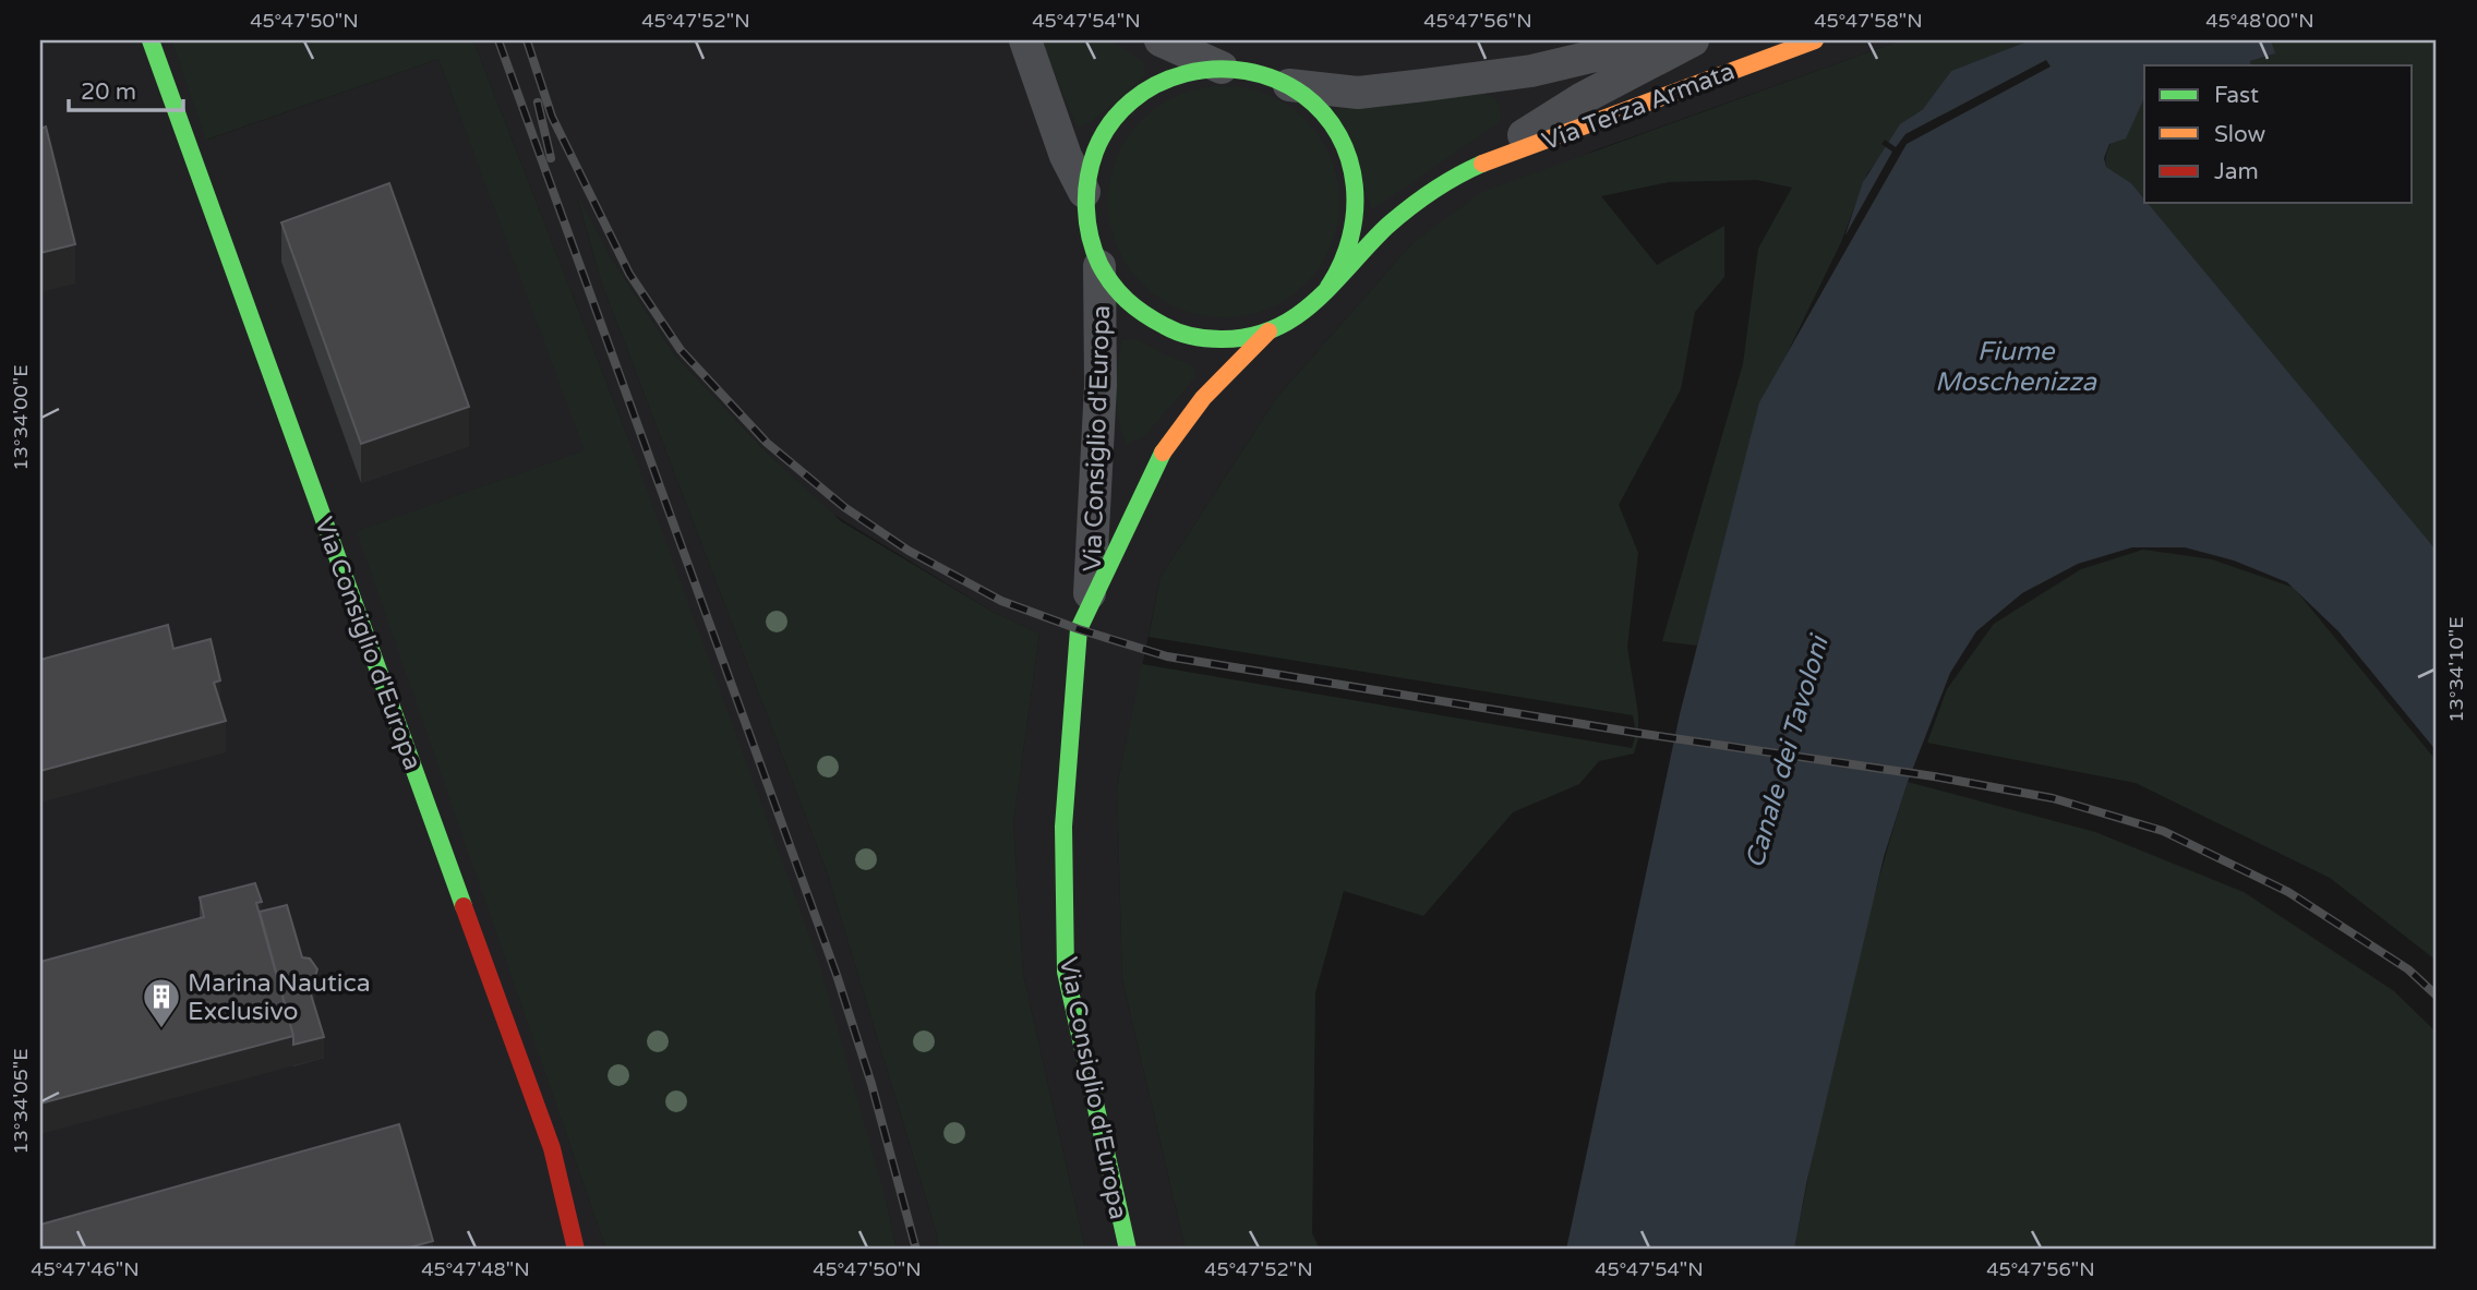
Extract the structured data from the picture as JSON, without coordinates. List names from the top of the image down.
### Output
{
  "streets": {
    "street": ["Via Terza Armata", "Via Consiglio d'Europa"]
  },
  "crossings": [
    ["Via Terza Armata", "Via Consiglio d'Europa"]
  ],
  "water": ["Fiume Moschenizza", "Canale dei Tavoloni"],
  "places": {
    "building": ["Marina Nautica Exclusivo"]
  },
  "legend": ["Fast", "Slow", "Jam"],
  "scale_bar": "20 m",
  "coordinates": [
    "45°47'50\"N",
    "45°47'52\"N",
    "45°47'54\"N",
    "45°47'56\"N",
    "45°47'58\"N",
    "45°48'00\"N",
    "13°34'00\"E",
    "13°34'10\"E",
    "13°34'05\"E",
    "45°47'46\"N",
    "45°47'48\"N"
  ]
}
